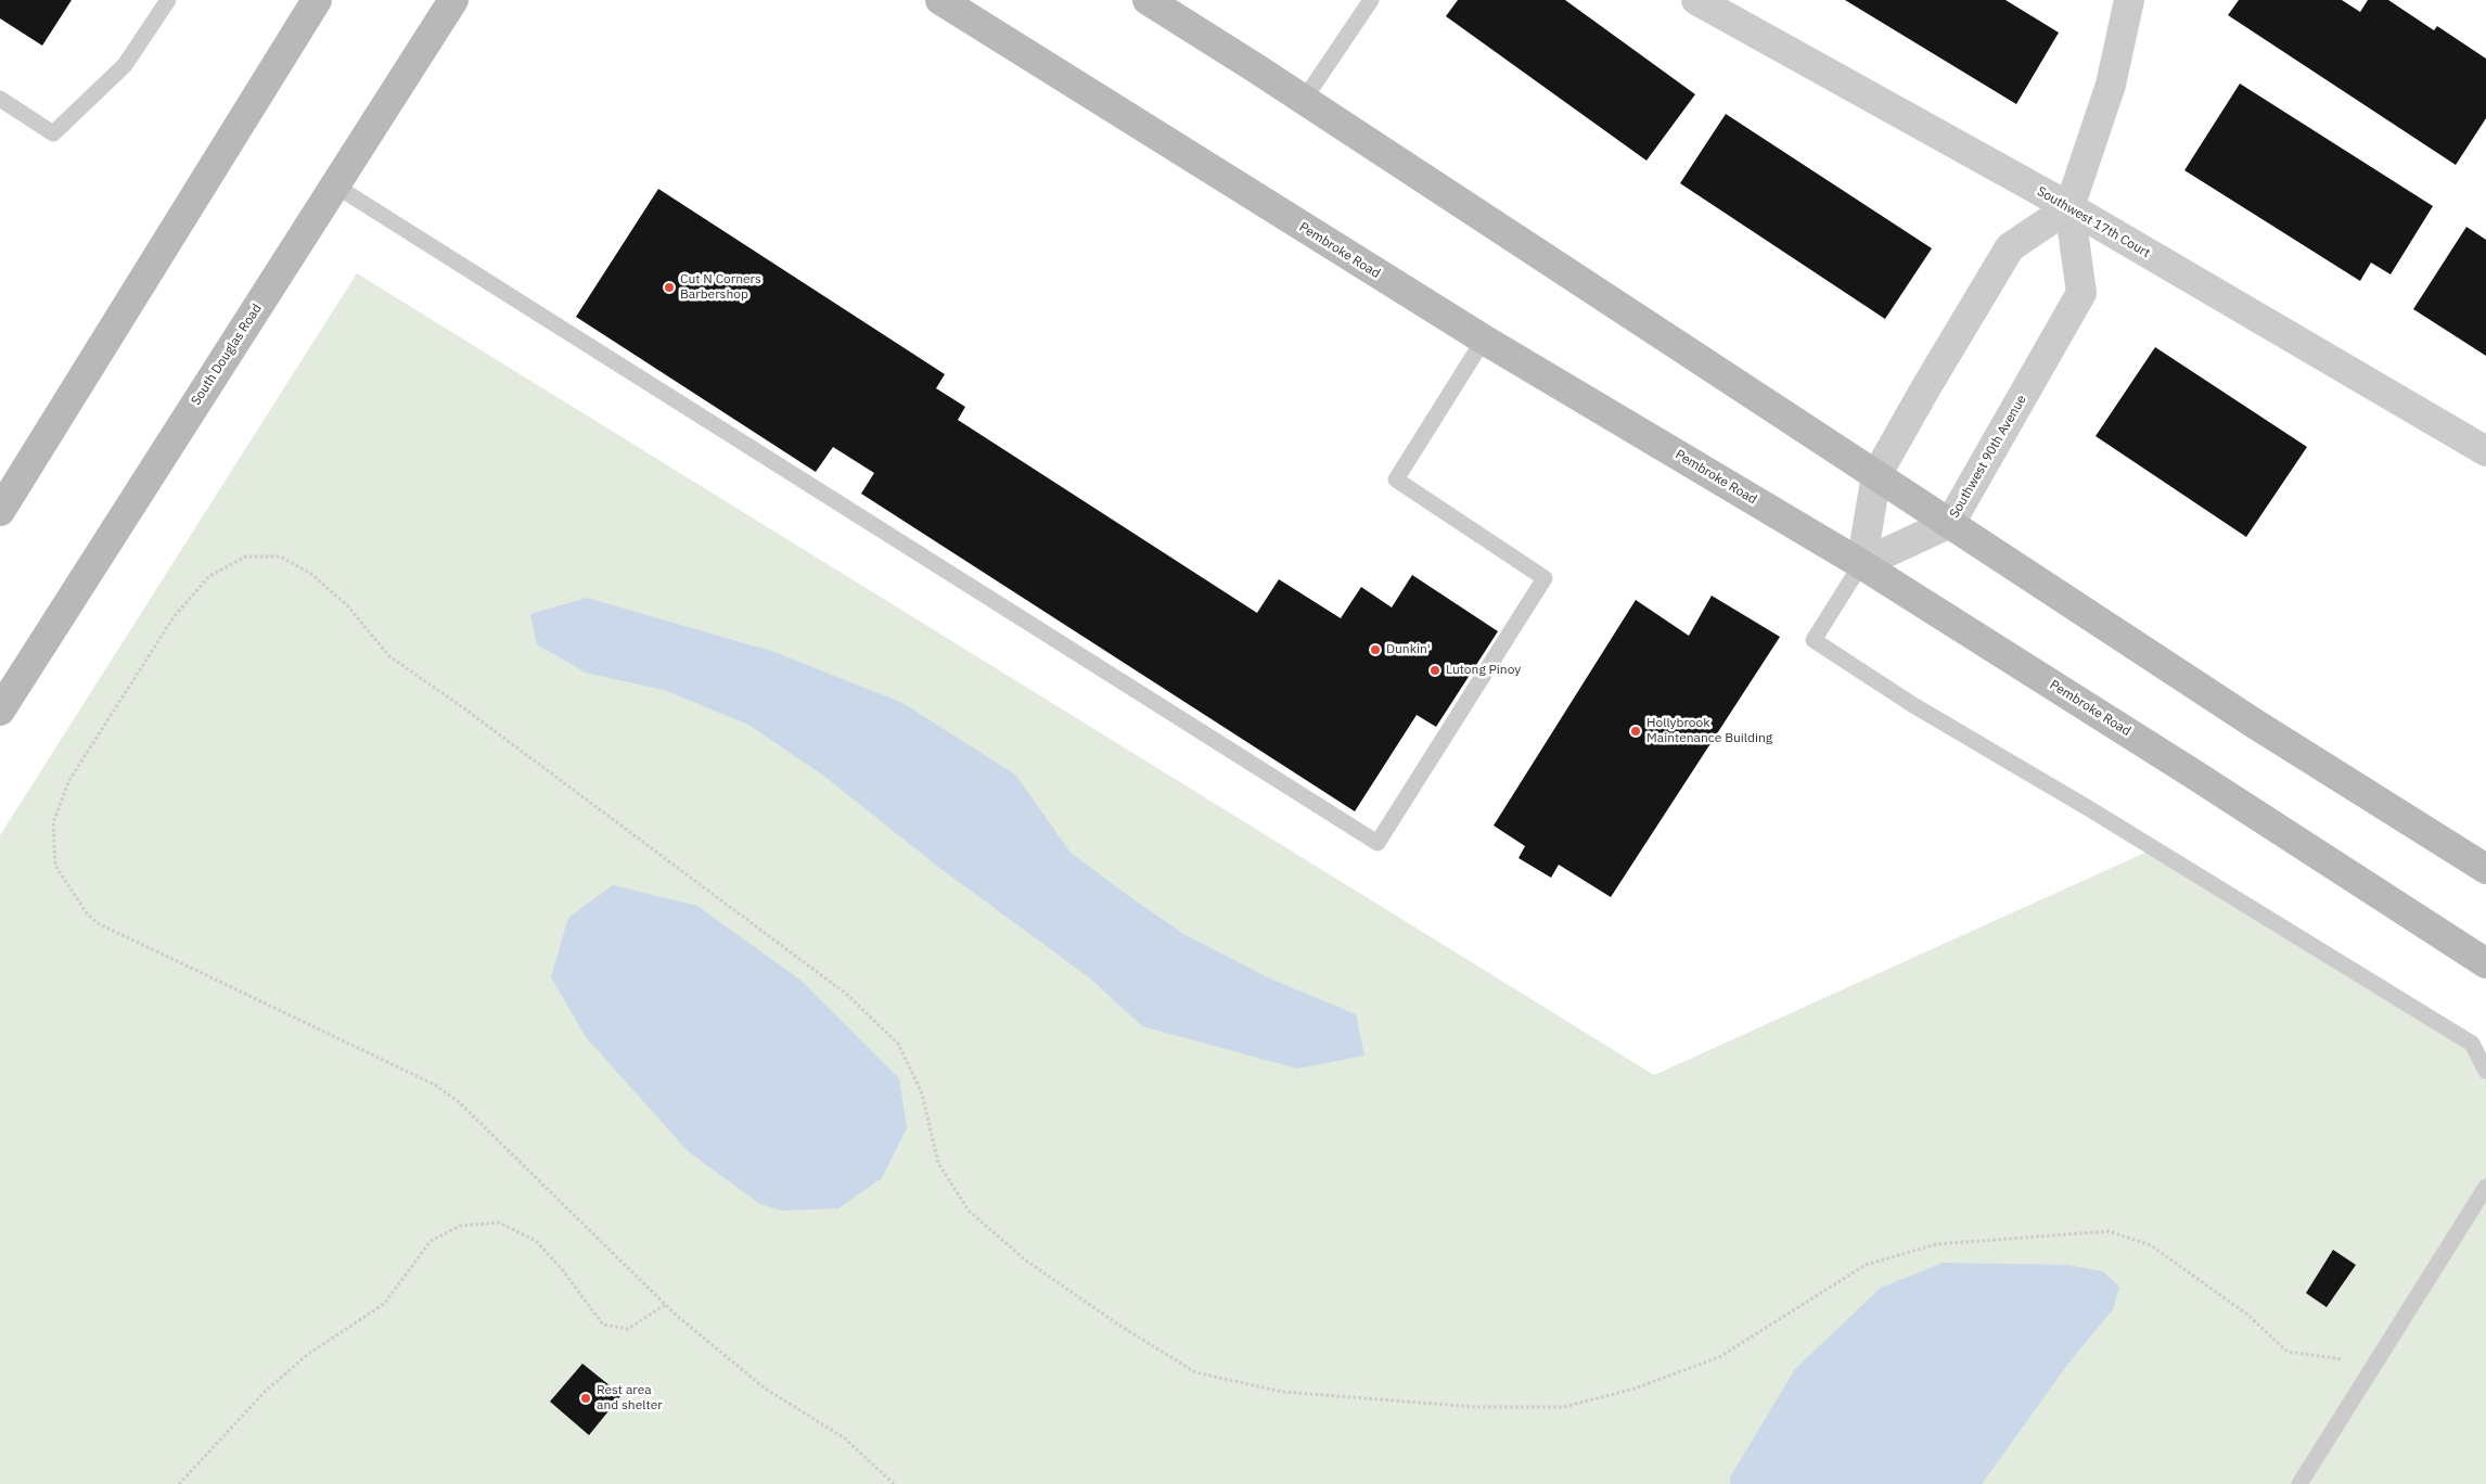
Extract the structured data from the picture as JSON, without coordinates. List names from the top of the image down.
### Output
{
  "streets": {
    "main road": ["Pembroke Road", "South Douglas Road"],
    "street": ["Southwest 17th Court", "Southwest 90th Avenue"]
  },
  "crossings": [
    ["Southwest 17th Court", "Southwest 90th Avenue"],
    ["Pembroke Road", "Southwest 90th Avenue"]
  ],
  "places": [
    "Cut N Corners Barbershop",
    "Dunkin'",
    "Lutong Pinoy",
    "Hollybrook Maintenance Building",
    "Rest area and shelter"
  ]
}
